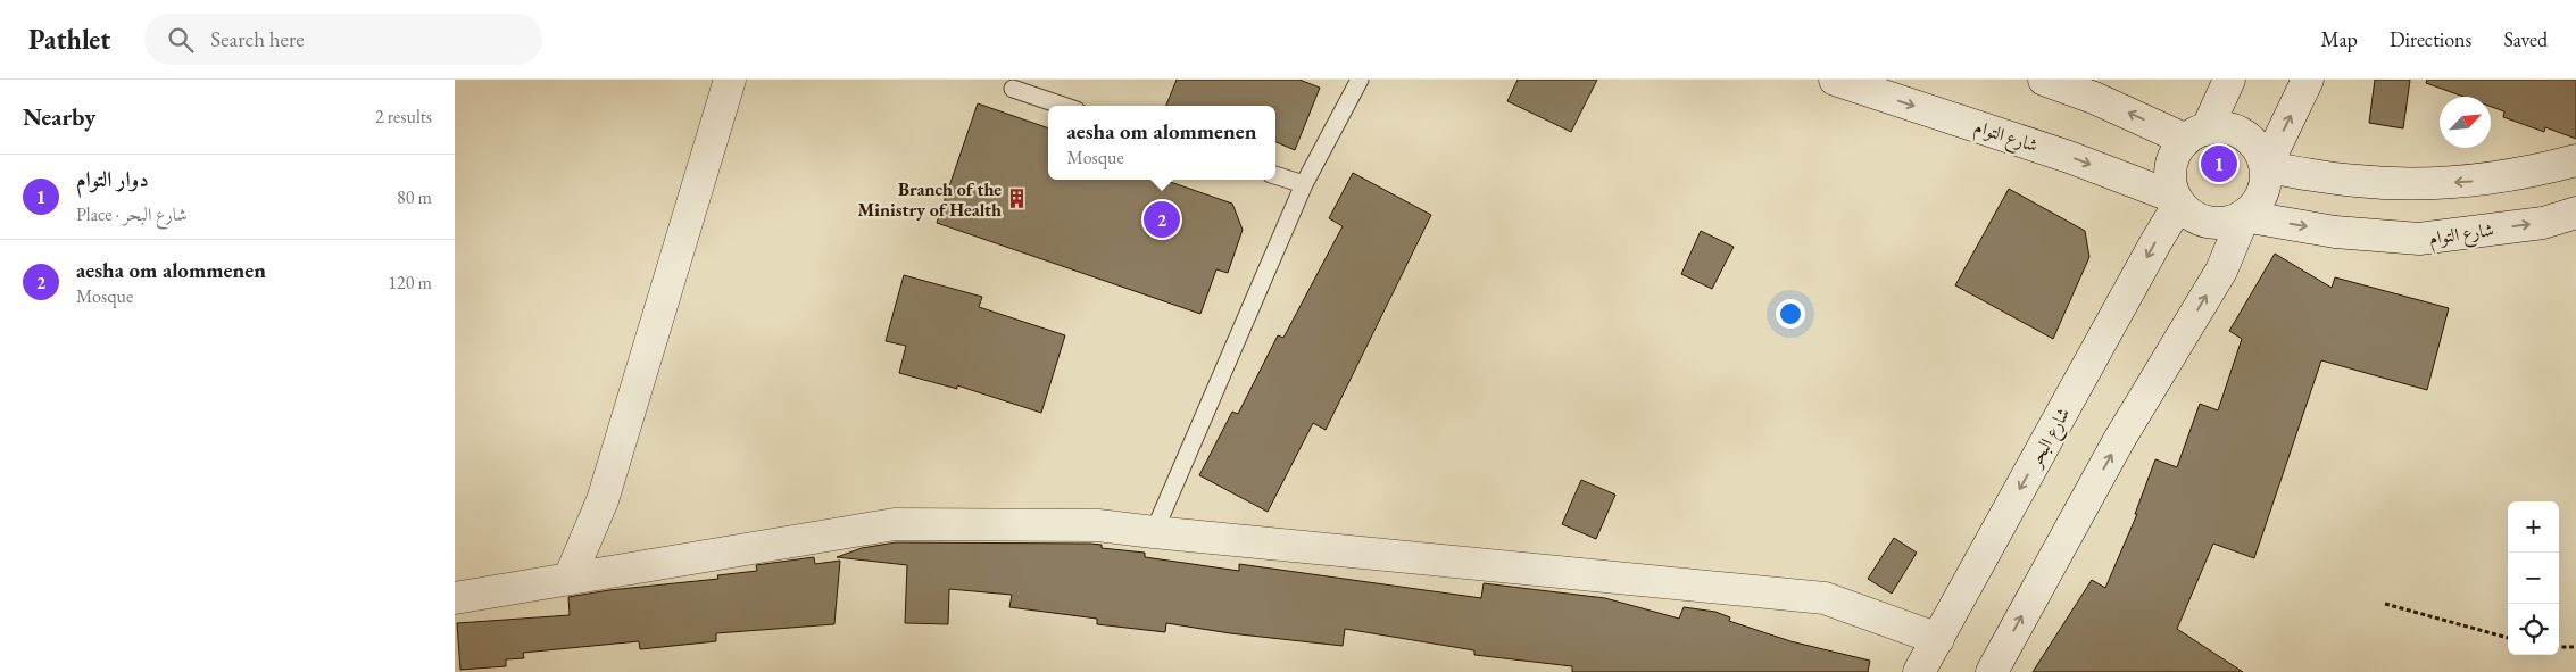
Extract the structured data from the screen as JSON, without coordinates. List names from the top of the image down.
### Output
{
  "streets": {
    "main road": ["شارع التوام", "شارع البحر"]
  },
  "crossings": [
    ["شارع التوام", "شارع البحر"]
  ],
  "one_way": ["شارع التوام", "شارع البحر"],
  "places": {
    "building": ["Branch of the Ministry of Health"]
  },
  "north": "top right",
  "page": {
    "header": "Pathlet",
    "search": "Search here",
    "nav": ["Map", "Directions", "Saved"],
    "heading": ["Nearby", "2 results"],
    "popup": ["aesha om alommenen", "Mosque"],
    "pins": ["1", "2"],
    "list": [
      {
        "mark": "1",
        "name": "دوار التوام",
        "note": "Place · شارع البحر",
        "value": "80 m"
      },
      {
        "mark": "2",
        "name": "aesha om alommenen",
        "note": "Mosque",
        "value": "120 m"
      }
    ],
    "map_buttons": ["+", "−"]
  }
}
